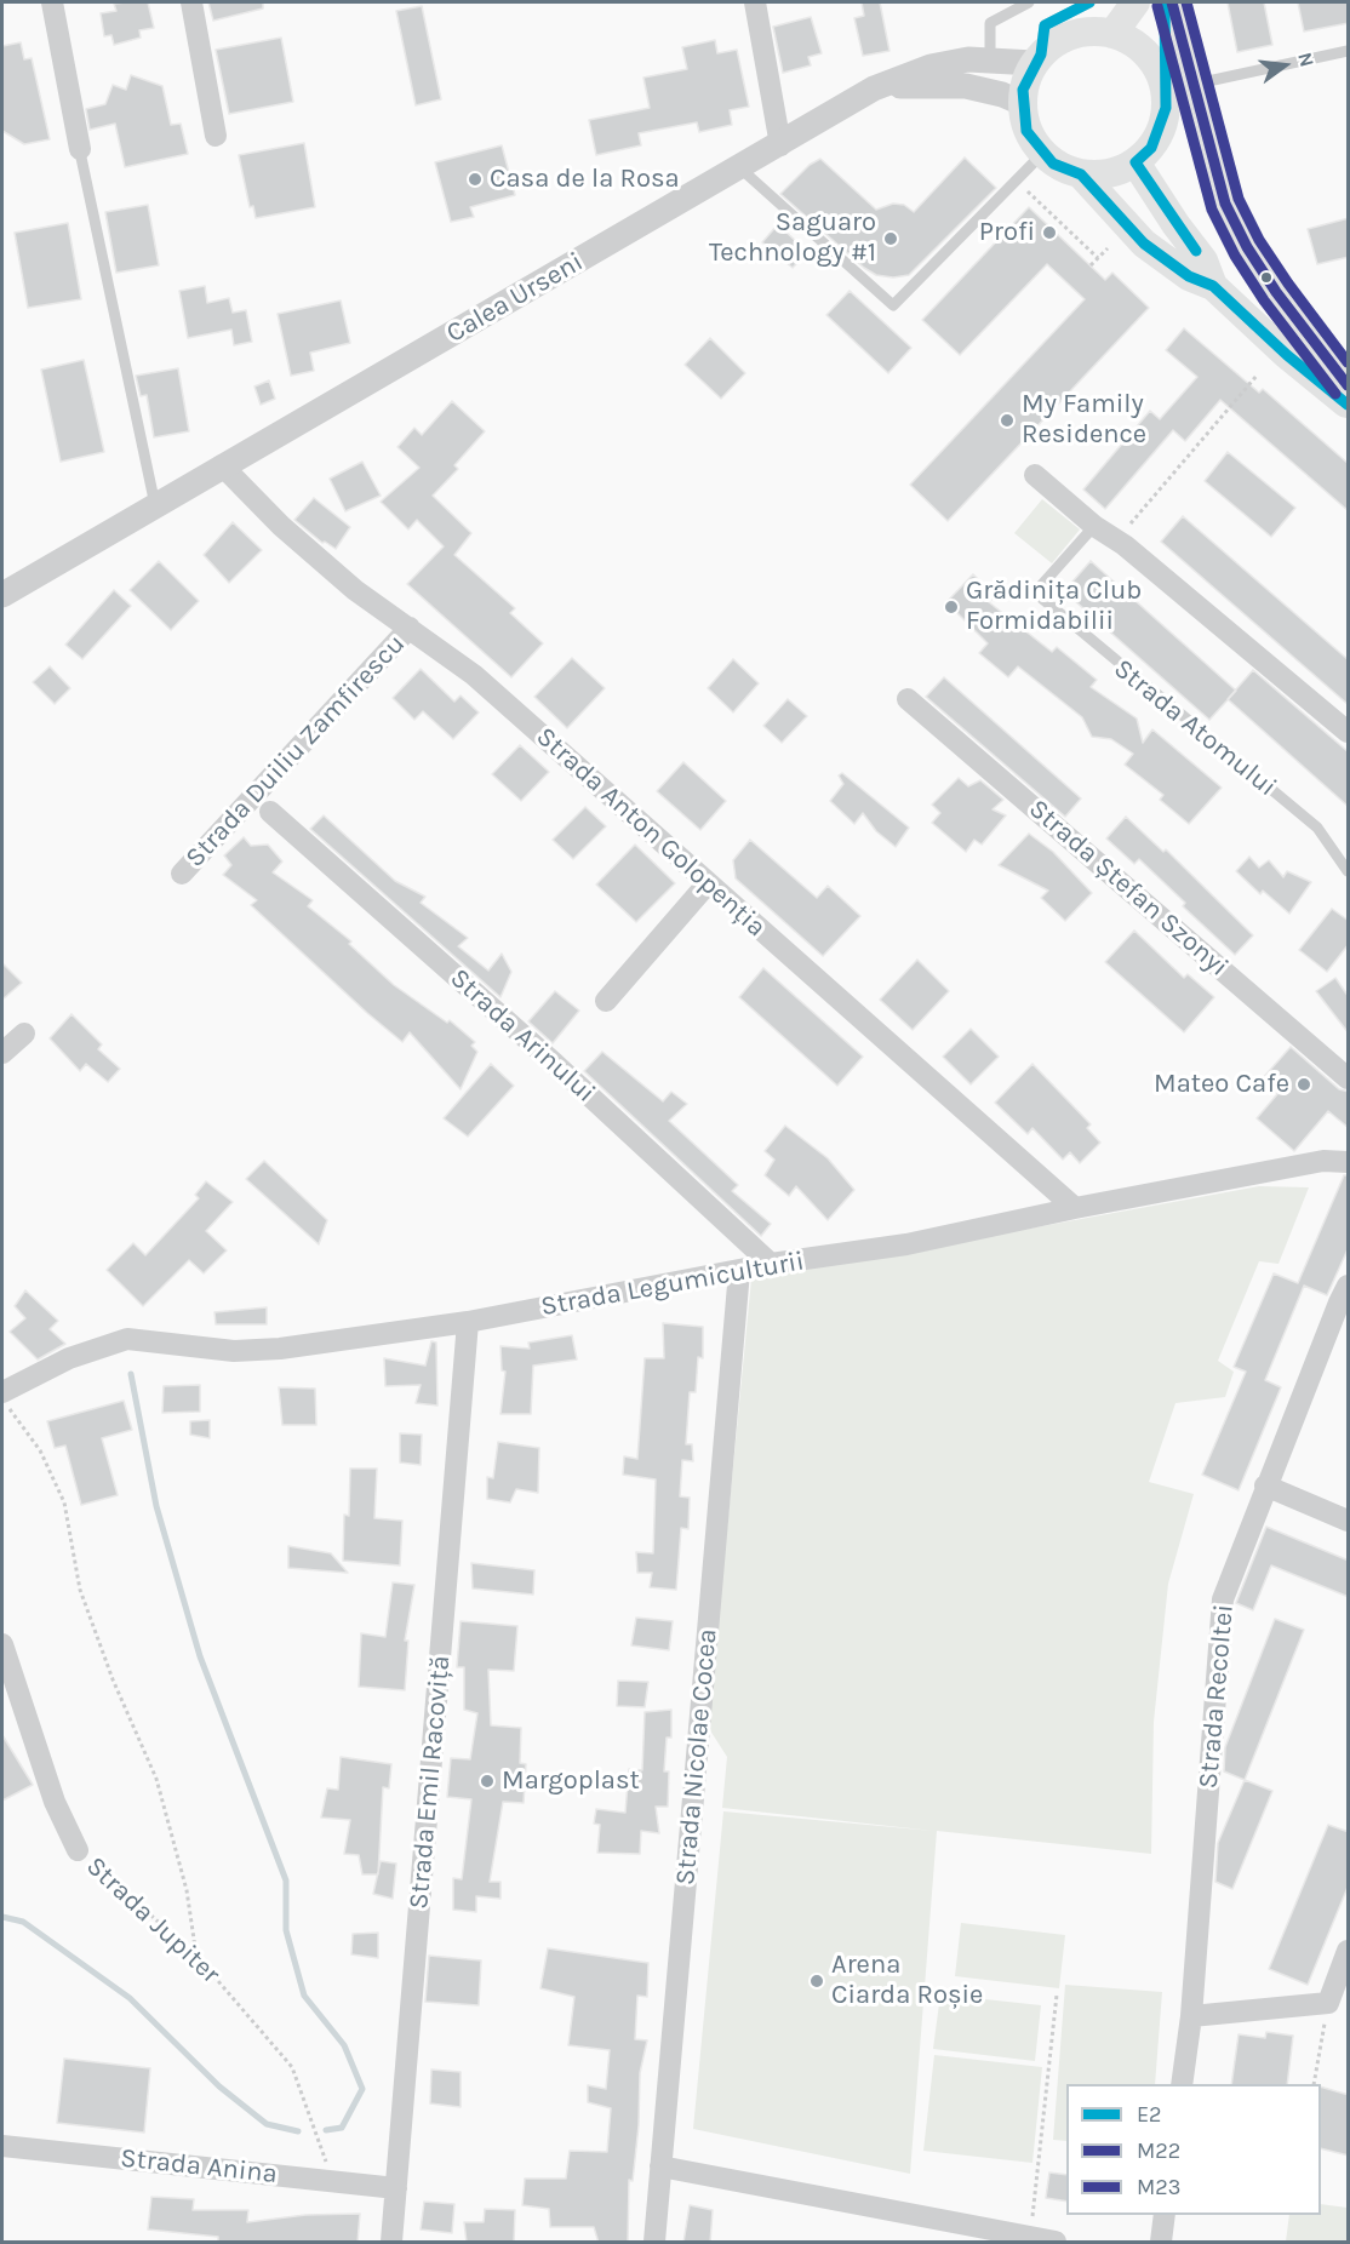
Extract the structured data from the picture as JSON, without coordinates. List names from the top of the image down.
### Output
{
  "streets": {
    "street": [
      "Calea Urseni",
      "Strada Duiliu Zamfirescu",
      "Strada Anton Golopenția",
      "Strada Ștefan Szonyi",
      "Strada Arinului",
      "Strada Legumiculturii",
      "Strada Recoltei",
      "Strada Nicolae Cocea",
      "Strada Emil Racoviță",
      "Strada Jupiter",
      "Strada Anina"
    ],
    "lane": ["Strada Atomului"]
  },
  "crossings": [
    ["Calea Urseni", "Strada Anton Golopenția"],
    ["Strada Duiliu Zamfirescu", "Strada Anton Golopenția"],
    ["Strada Anton Golopenția", "Strada Legumiculturii"],
    ["Strada Arinului", "Strada Legumiculturii"],
    ["Strada Legumiculturii", "Strada Nicolae Cocea"],
    ["Strada Legumiculturii", "Strada Emil Racoviță"],
    ["Strada Emil Racoviță", "Strada Anina"],
    ["Strada Jupiter", "Strada Anina"]
  ],
  "places": [
    "Casa de la Rosa",
    "Profi",
    "Saguaro Technology #1",
    "My Family Residence",
    "Grădinița Club Formidabilii",
    "Mateo Cafe",
    "Margoplast",
    "Arena Ciarda Roșie"
  ],
  "lines": ["transit line E2", "transit line M22", "transit line M23"],
  "legend": ["E2", "M22", "M23"],
  "north": "right"
}
